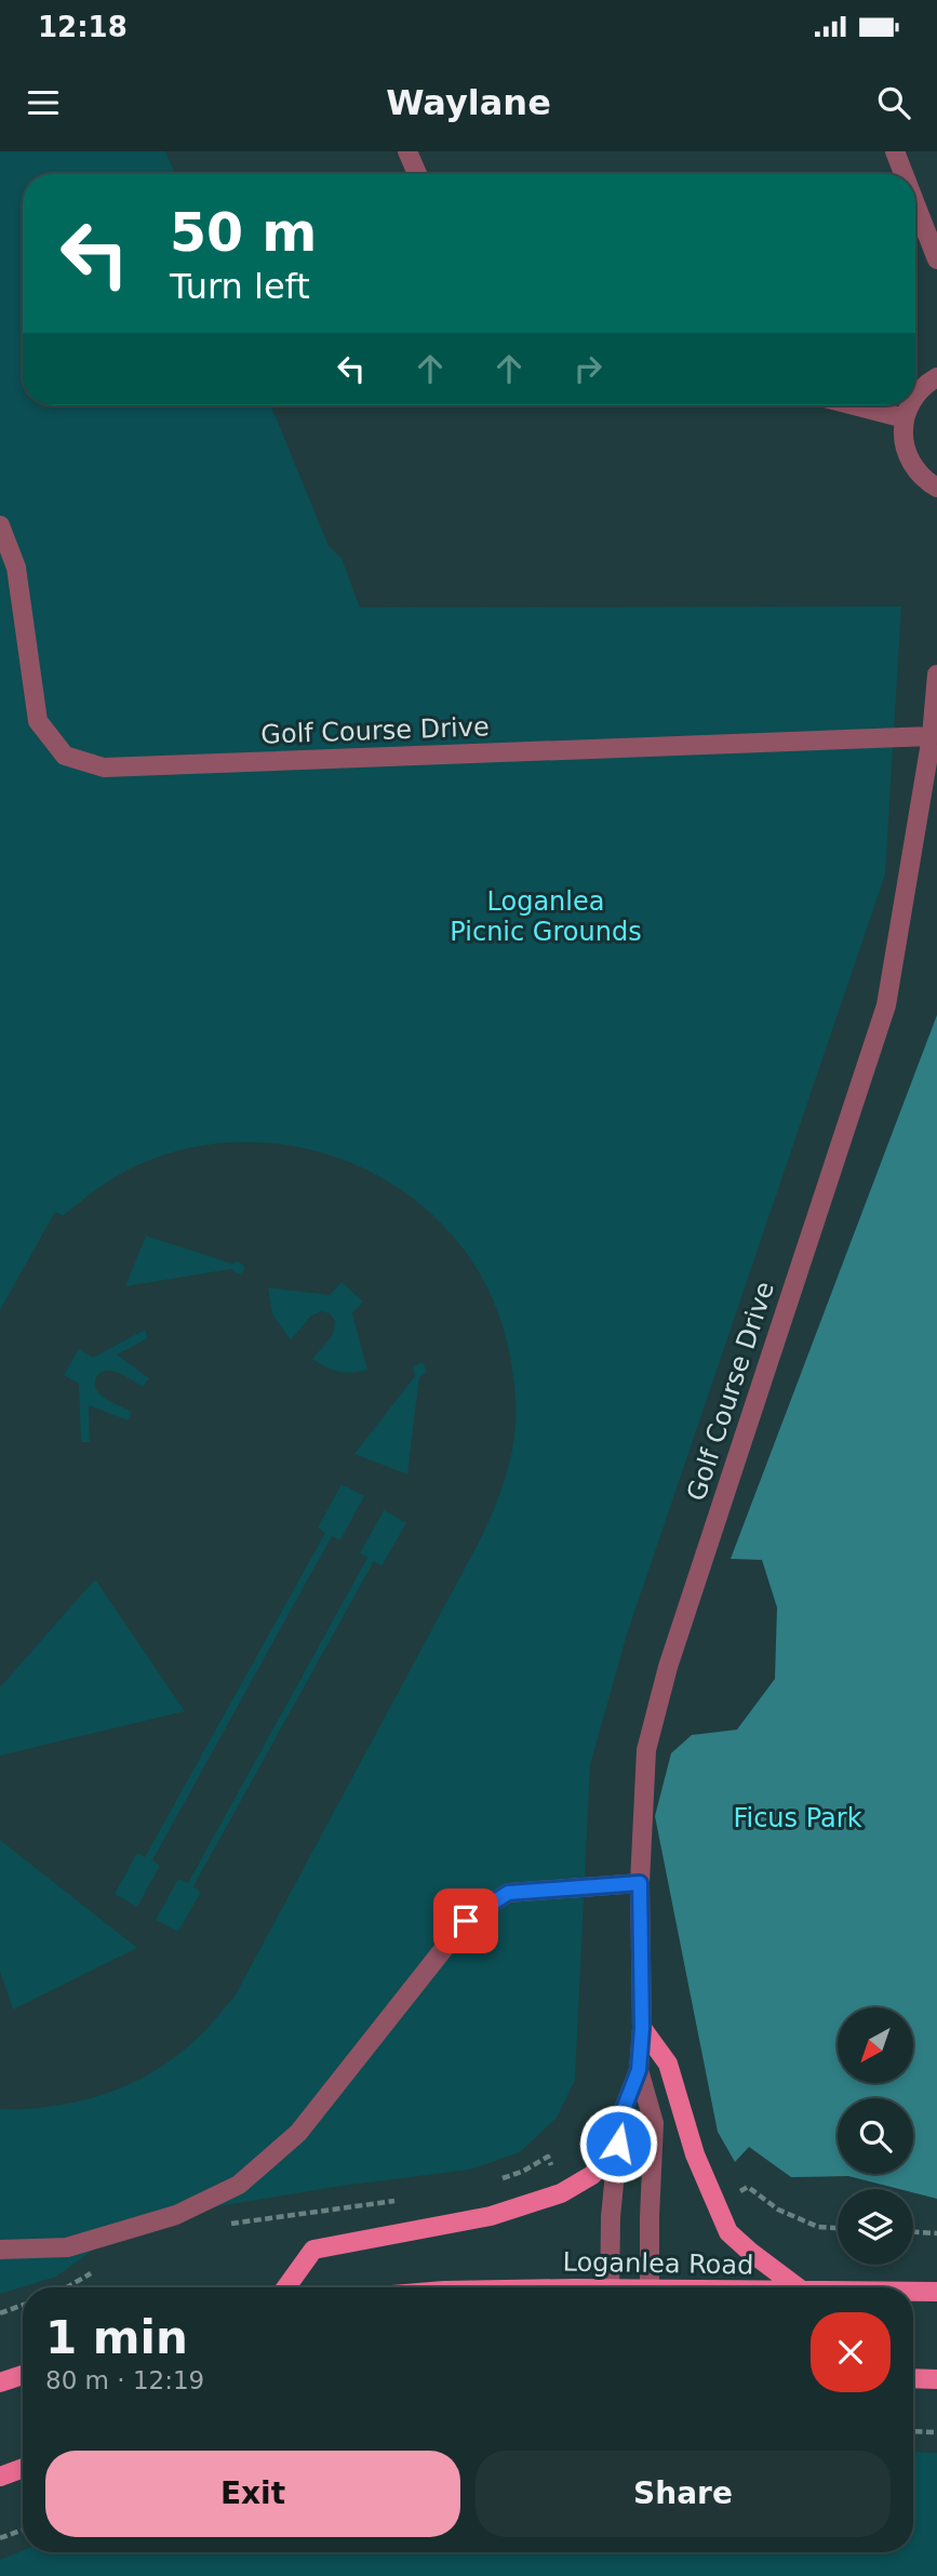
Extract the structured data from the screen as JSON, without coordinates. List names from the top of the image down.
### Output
{
  "streets": {
    "main road": ["Loganlea Road"],
    "street": ["Golf Course Drive"]
  },
  "parks": ["Loganlea Picnic Grounds", "Ficus Park"],
  "north": "bottom left",
  "page": {
    "status": "12:18",
    "header": "Waylane",
    "turn": ["50 m", "Turn left"],
    "heading": ["1 min", "80 m · 12:19"],
    "buttons": ["Exit", "Share"]
  }
}
